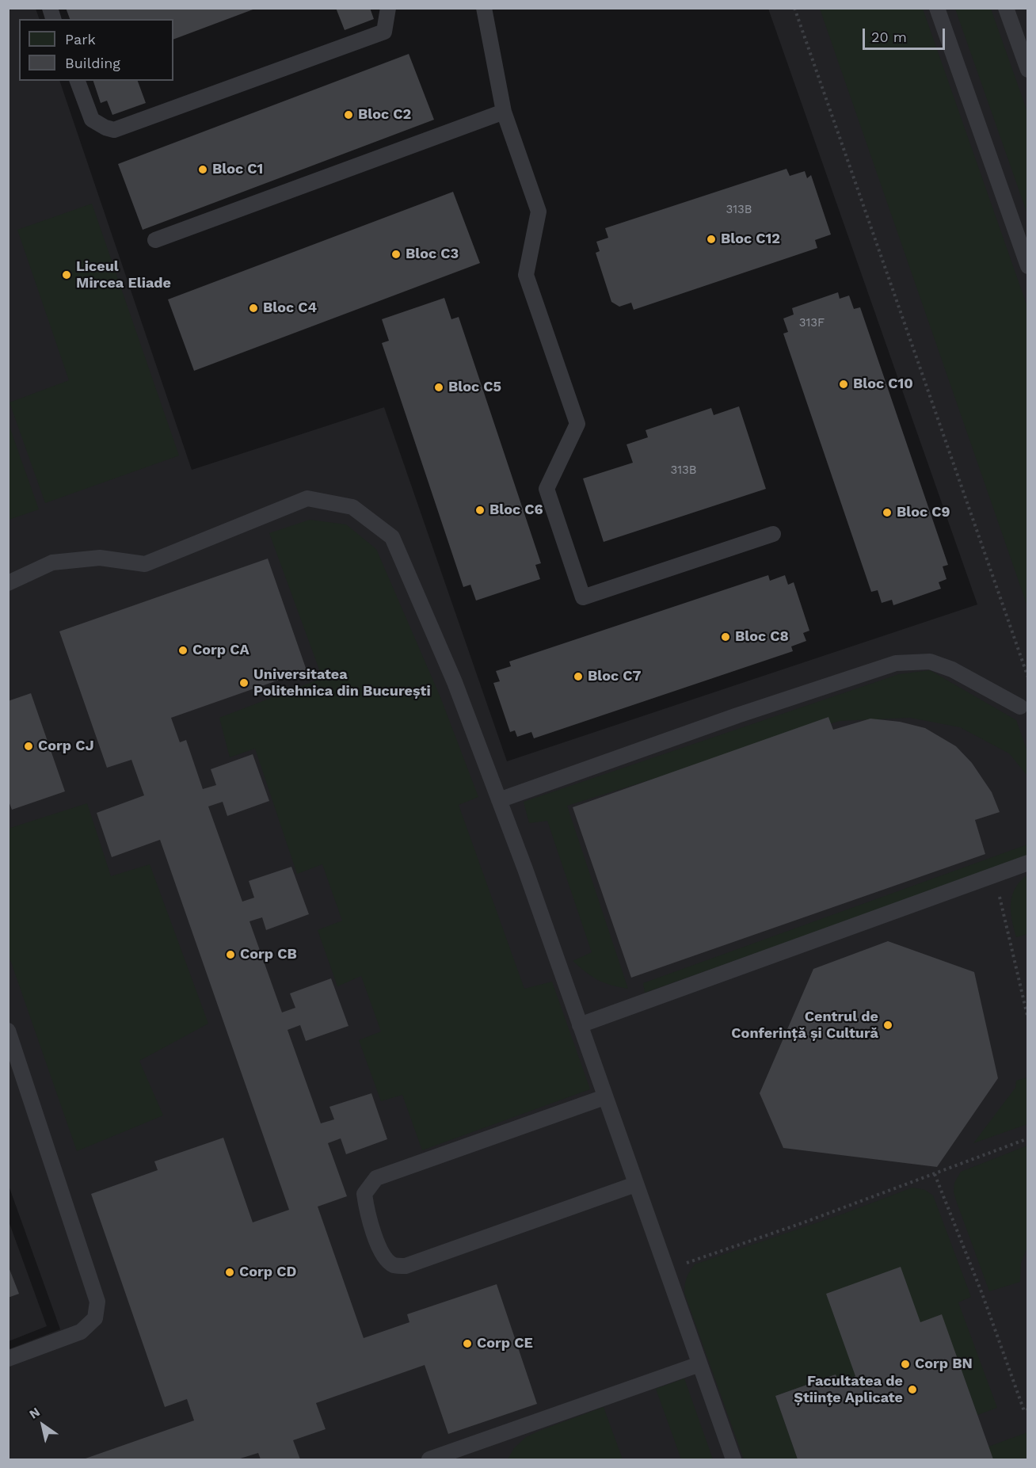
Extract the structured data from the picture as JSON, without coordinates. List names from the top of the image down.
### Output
{
  "places": [
    "Bloc C2",
    "Bloc C1",
    "Bloc C12",
    "Bloc C3",
    "Liceul Mircea Eliade",
    "Bloc C4",
    "Bloc C10",
    "Bloc C5",
    "Bloc C6",
    "Bloc C9",
    "Bloc C8",
    "Corp CA",
    "Bloc C7",
    "Universitatea Politehnica din București",
    "Corp CJ",
    "Corp CB",
    "Centrul de Conferință și Cultură",
    "Corp CD",
    "Corp CE",
    "Corp BN",
    "Facultatea de Științe Aplicate"
  ],
  "house_numbers": ["313B", "313F", "313B"],
  "legend": ["Park", "Building"],
  "scale_bar": "20 m",
  "north": "top left"
}
